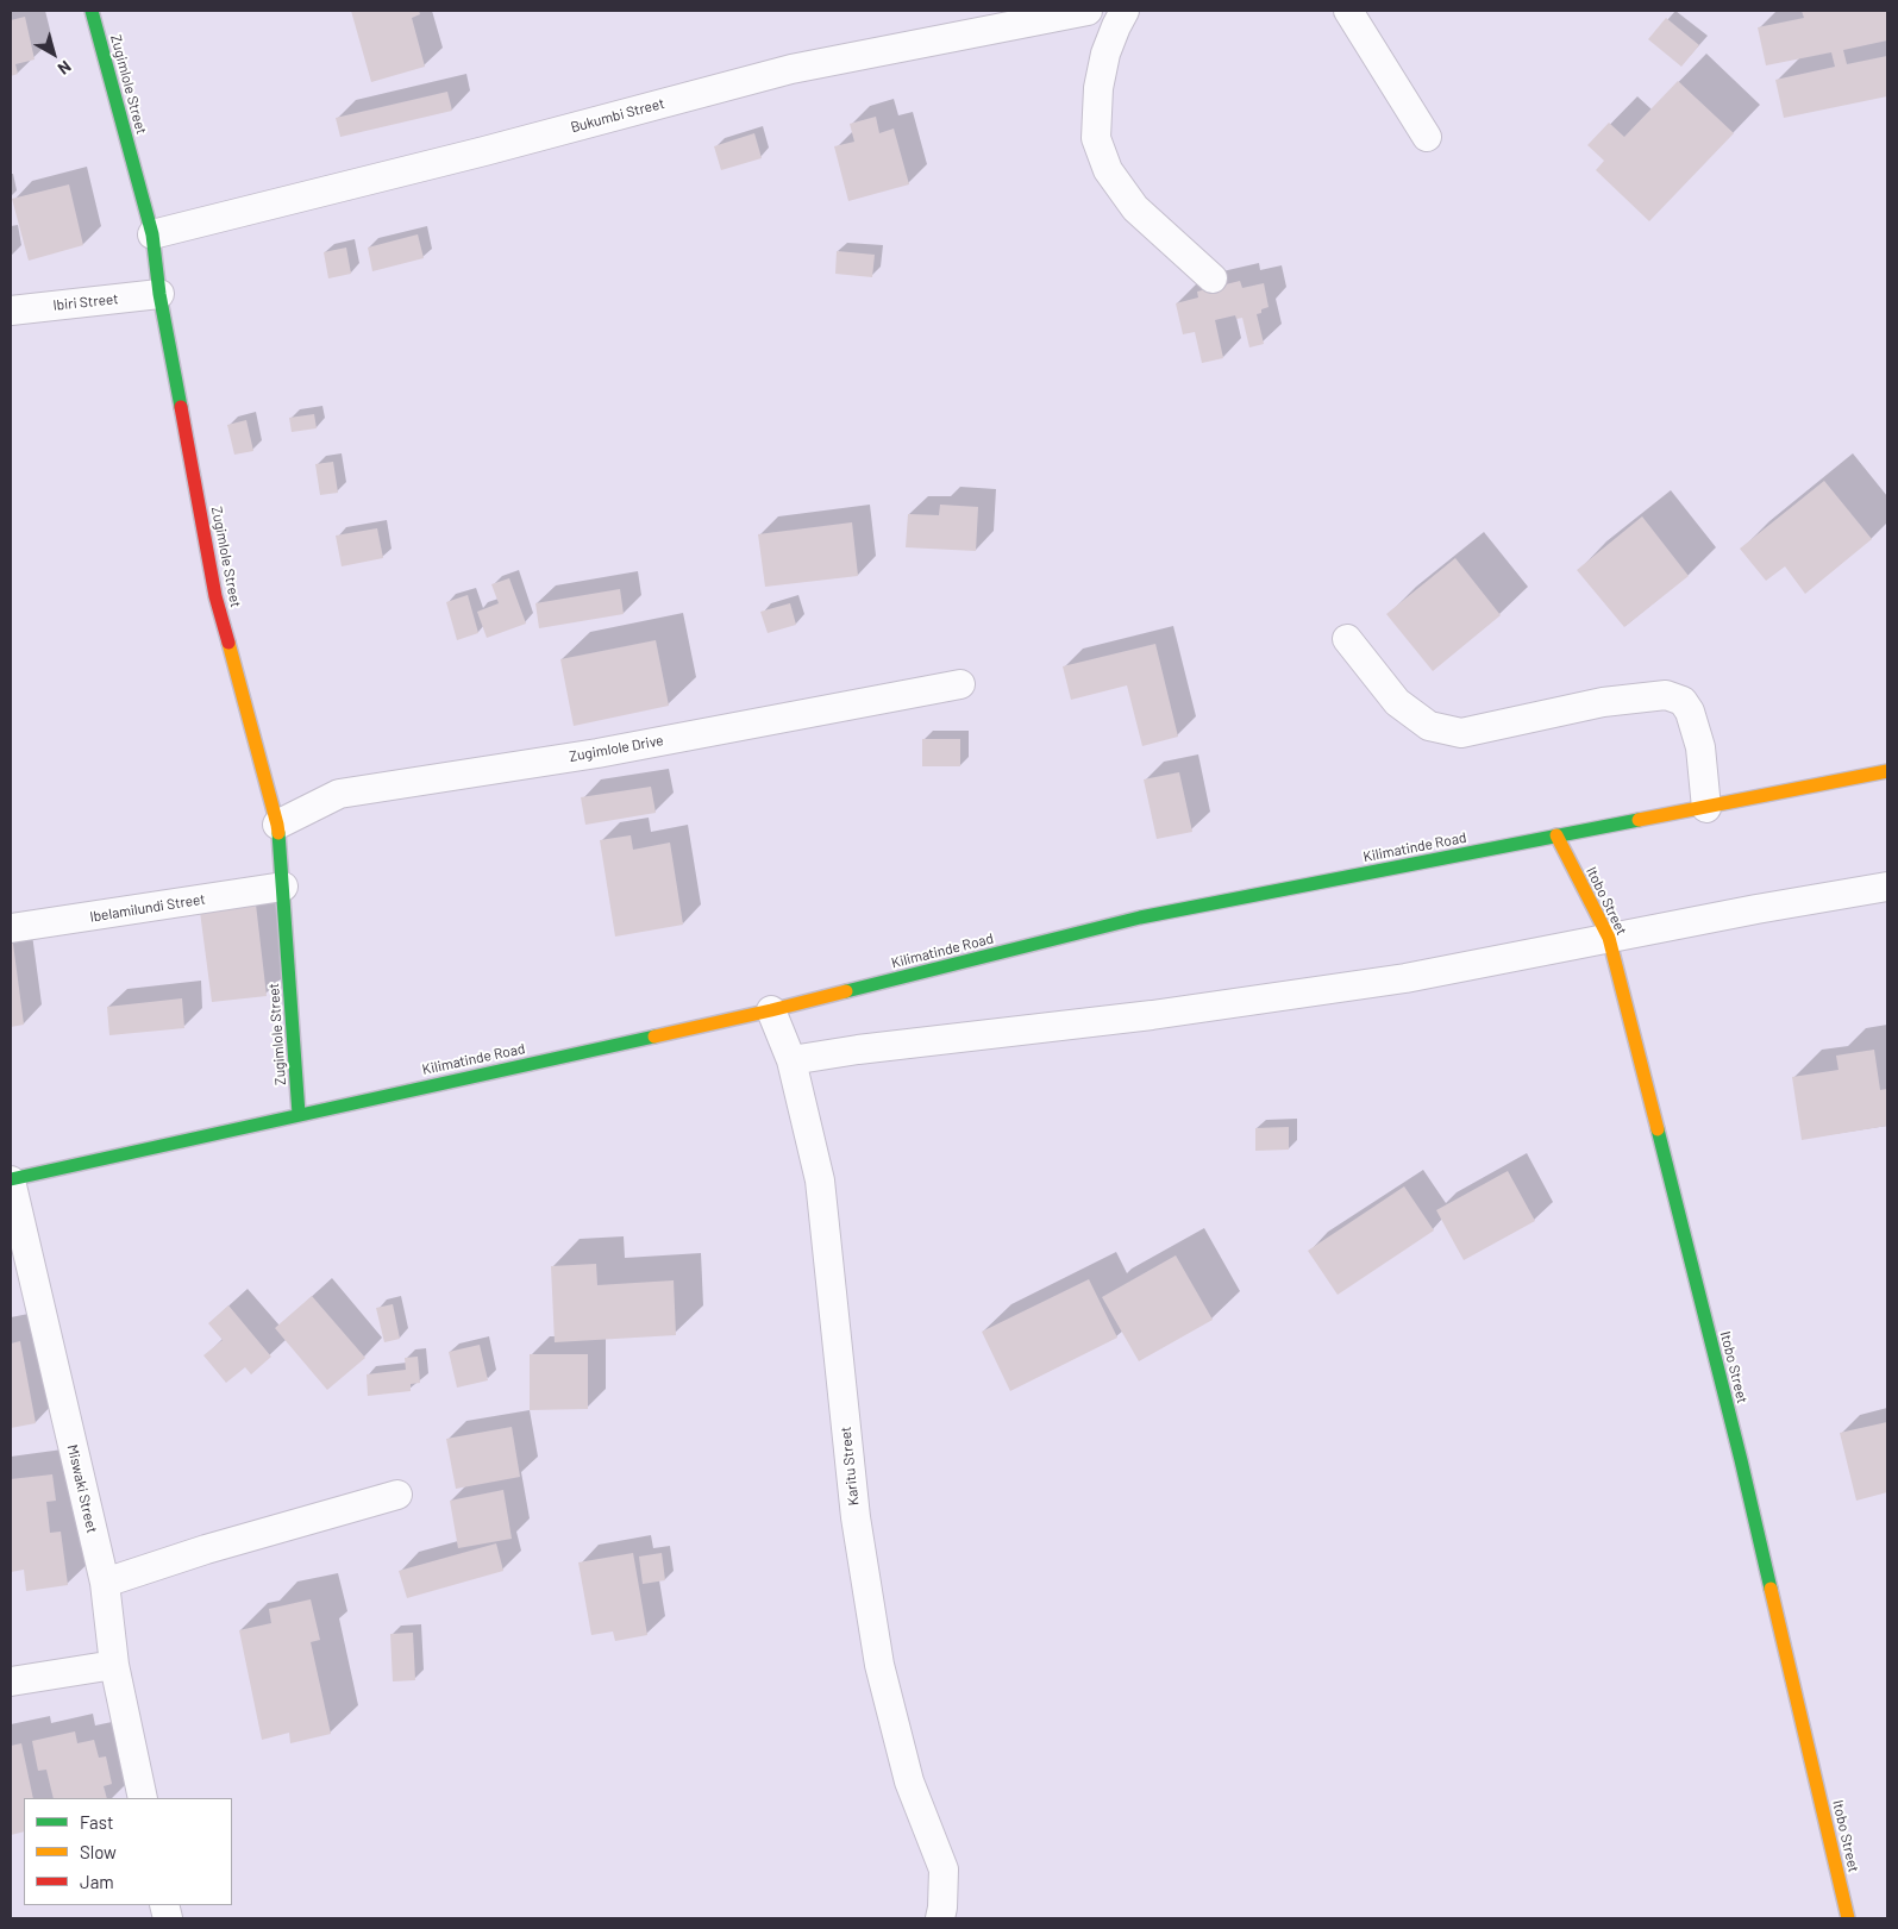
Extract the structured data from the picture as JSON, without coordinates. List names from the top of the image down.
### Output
{
  "streets": {
    "street": [
      "Zugimlole Street",
      "Bukumbi Street",
      "Ibiri Street",
      "Zugimlole Drive",
      "Kilimatinde Road",
      "Itobo Street",
      "Ibelamilundi Street",
      "Karitu Street",
      "Miswaki Street"
    ]
  },
  "crossings": [
    ["Zugimlole Street", "Bukumbi Street"],
    ["Zugimlole Street", "Ibiri Street"],
    ["Zugimlole Street", "Zugimlole Drive"],
    ["Zugimlole Street", "Kilimatinde Road"],
    ["Zugimlole Street", "Ibelamilundi Street"],
    ["Kilimatinde Road", "Itobo Street"],
    ["Kilimatinde Road", "Karitu Street"],
    ["Kilimatinde Road", "Miswaki Street"]
  ],
  "legend": ["Fast", "Slow", "Jam"],
  "north": "bottom right"
}
